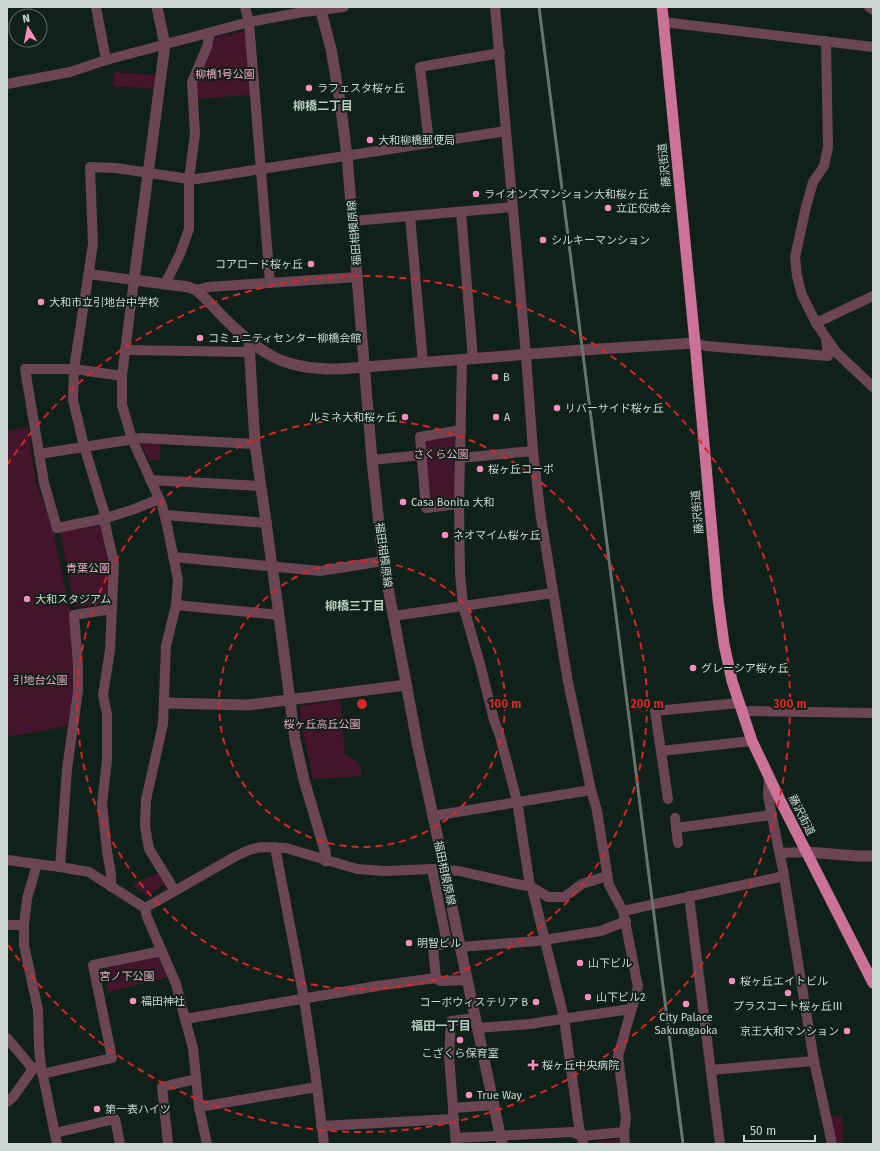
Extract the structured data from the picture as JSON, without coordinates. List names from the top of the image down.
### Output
{
  "streets": {
    "highway": ["藤沢街道"],
    "street": ["福田相模原線"]
  },
  "districts": ["柳橋二丁目", "柳橋三丁目", "福田一丁目"],
  "parks": [
    "柳橋1号公園",
    "さくら公園",
    "青葉公園",
    "引地台公園",
    "桜ヶ丘高丘公園",
    "宮ノ下公園"
  ],
  "places": {
    "other": [
      "ラフェスタ桜ヶ丘",
      "大和柳橋郵便局",
      "ライオンズマンション大和桜ヶ丘",
      "立正佼成会",
      "シルキーマンション",
      "コアロード桜ヶ丘",
      "大和市立引地台中学校",
      "コミュニティセンター柳橋会館",
      "B",
      "リバーサイド桜ヶ丘",
      "ルミネ大和桜ヶ丘",
      "A",
      "桜ヶ丘コーポ",
      "Casa Bonita 大和",
      "ネオマイム桜ヶ丘",
      "大和スタジアム",
      "グレーシア桜ヶ丘",
      "明智ビル",
      "山下ビル",
      "桜ヶ丘エイトビル",
      "プラスコート桜ヶ丘Ⅲ",
      "山下ビル2",
      "福田神社",
      "コーポウィステリア B",
      "City Palace Sakuragaoka",
      "京王大和マンション",
      "こざくら保育室",
      "True Way",
      "第一表ハイツ"
    ],
    "health": ["桜ヶ丘中央病院"]
  },
  "scale_bar": "50 m",
  "north": "top",
  "rings": ["100 m", "200 m", "300 m"]
}
